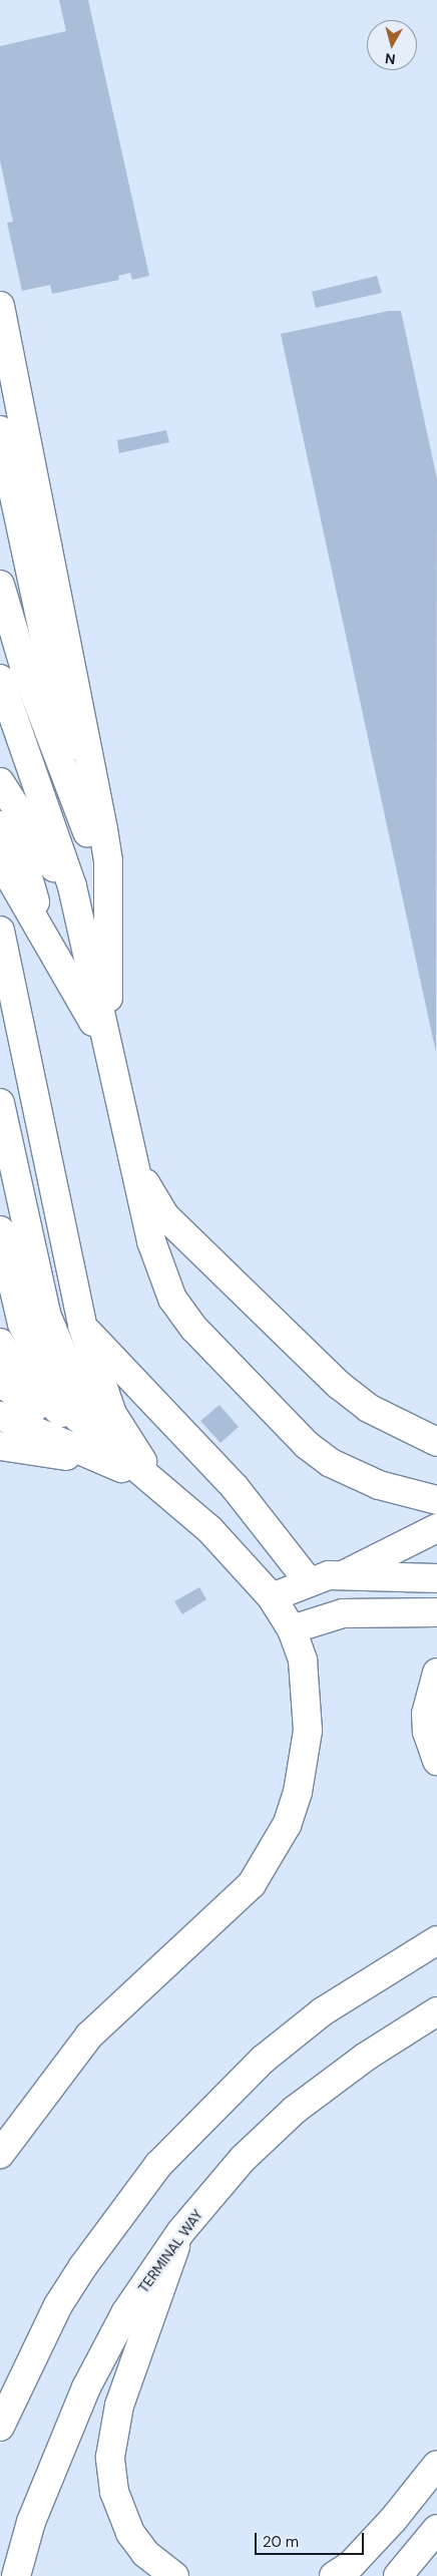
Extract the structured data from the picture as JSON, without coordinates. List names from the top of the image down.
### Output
{
  "streets": {
    "main road": ["TERMINAL WAY"]
  },
  "scale_bar": "20 m",
  "north": "bottom"
}
